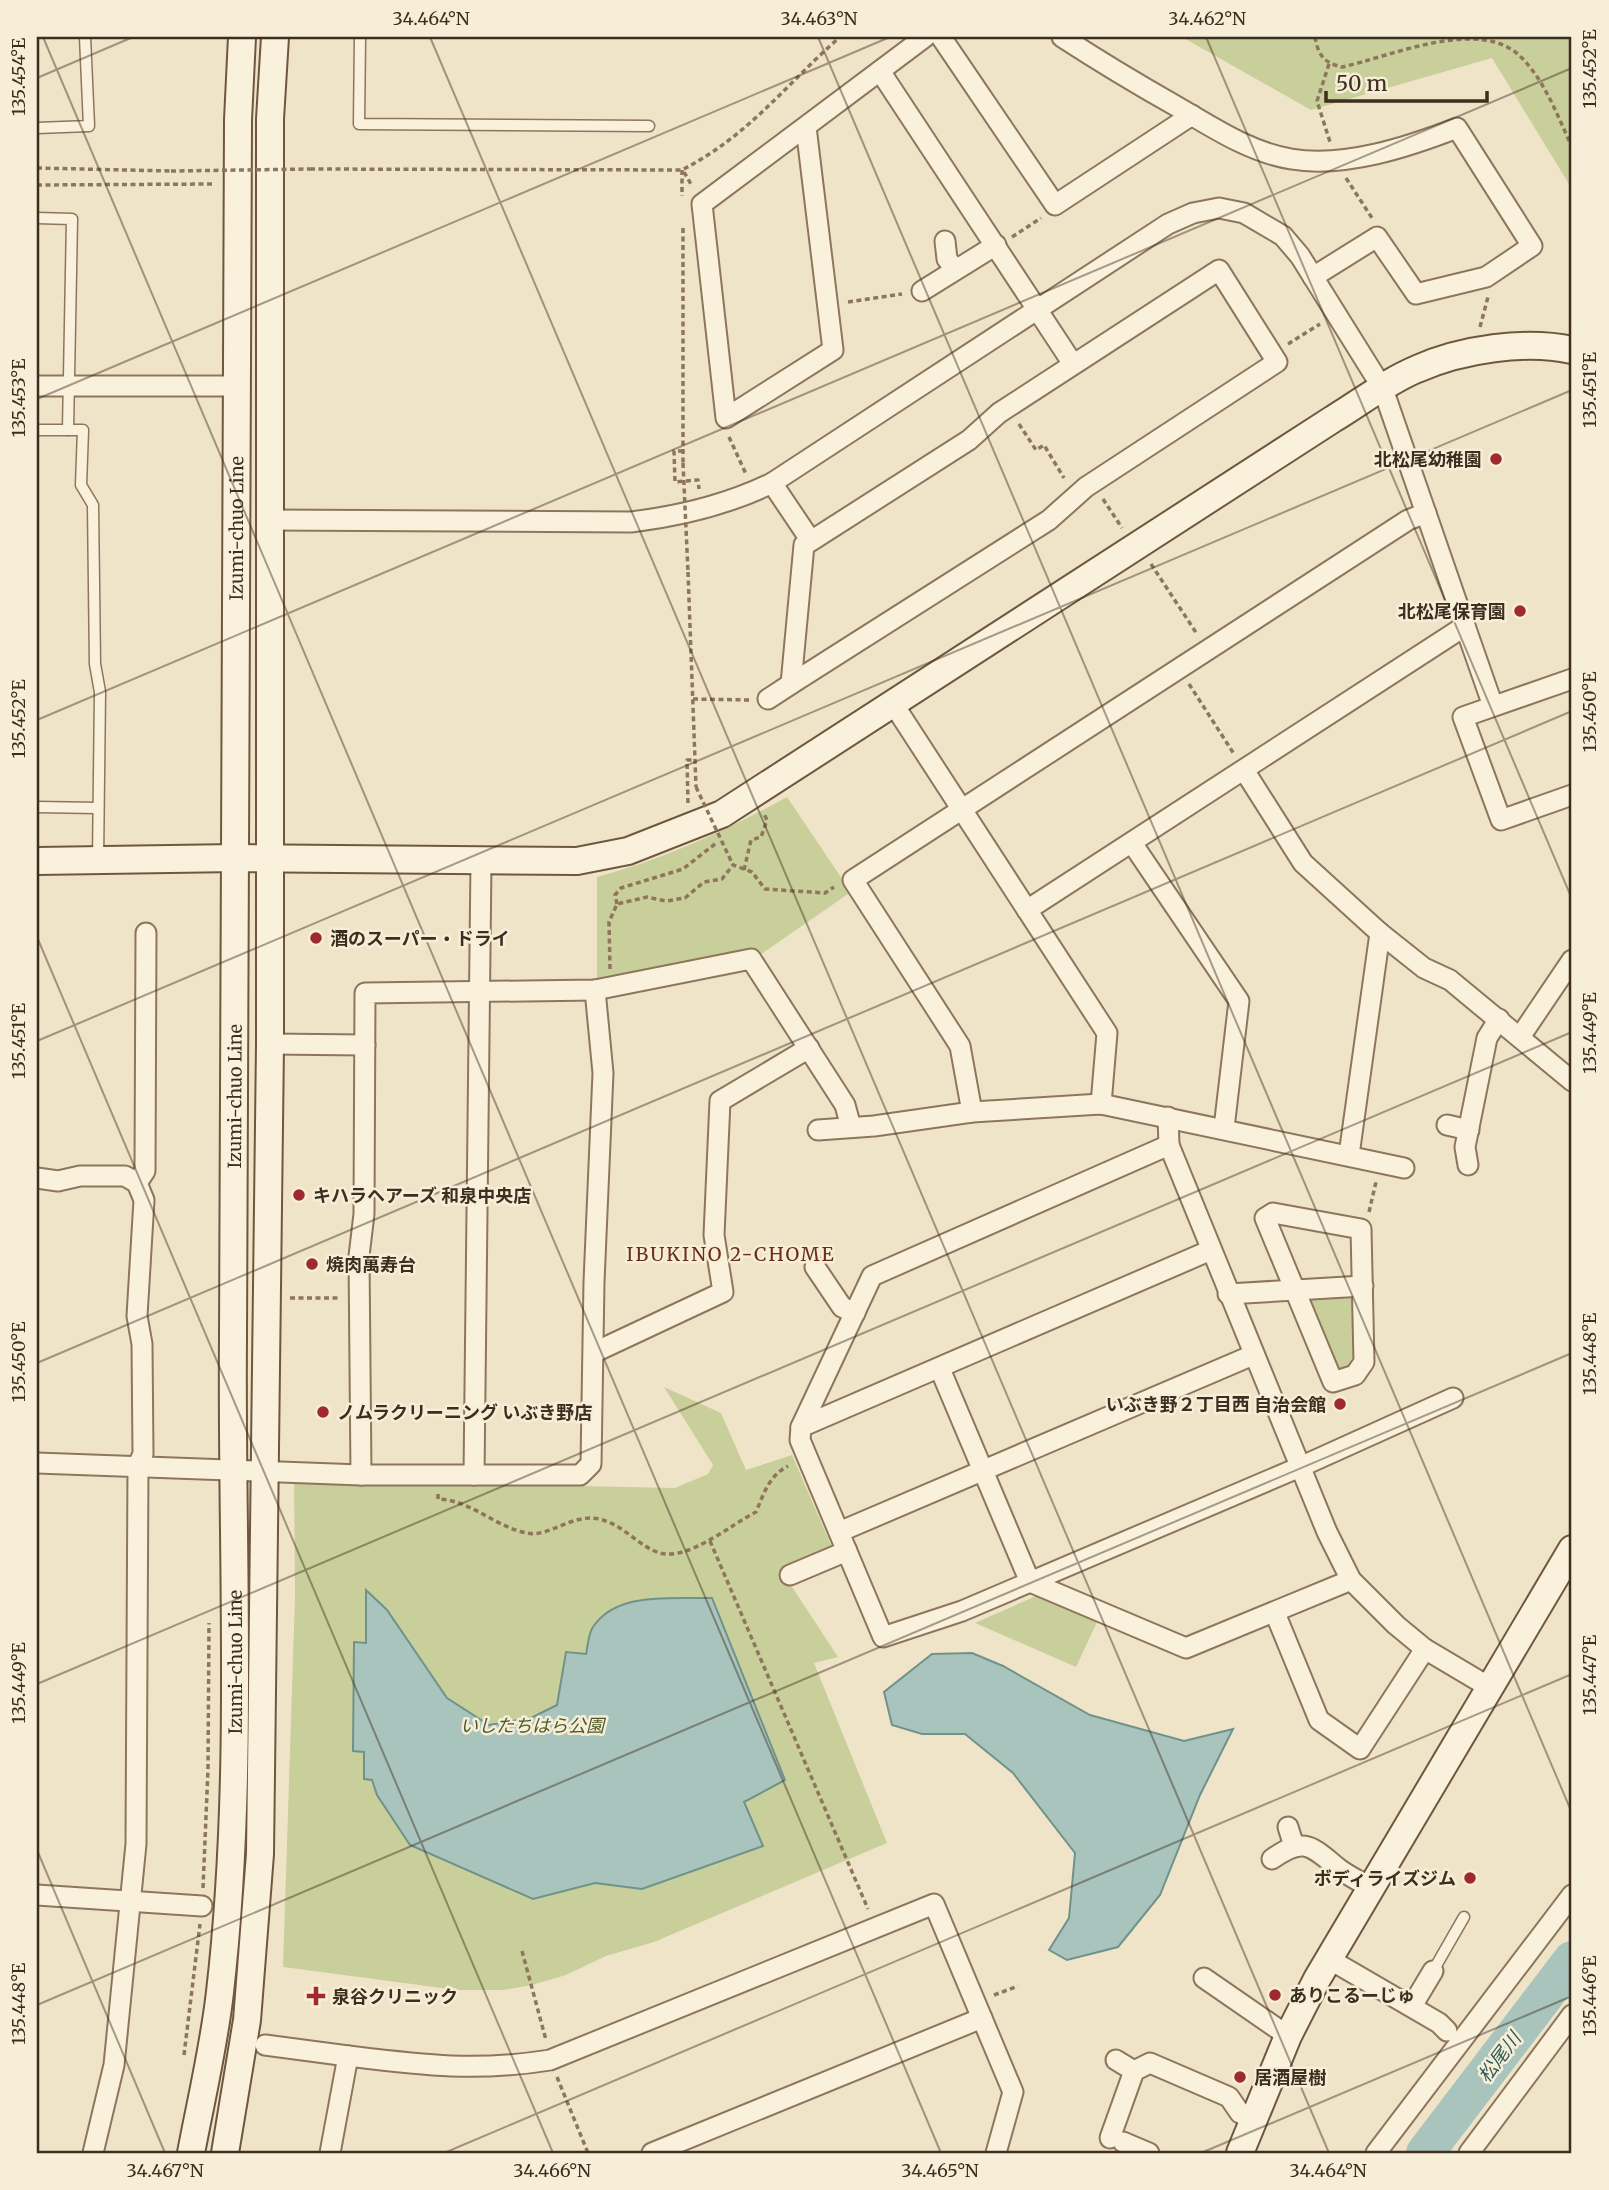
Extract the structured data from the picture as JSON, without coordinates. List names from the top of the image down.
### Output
{
  "streets": {
    "street": ["Izumi-chuo Line"]
  },
  "districts": ["IBUKINO 2-CHOME"],
  "water": ["松尾川"],
  "parks": ["いしたちはら公園"],
  "places": {
    "other": [
      "北松尾幼稚園",
      "北松尾保育園",
      "酒のスーパー・ドライ",
      "キハラヘアーズ 和泉中央店",
      "焼肉萬寿台",
      "いぶき野２丁目西 自治会館",
      "ノムラクリーニング いぶき野店",
      "ボディライズジム",
      "ありこるーじゅ",
      "居酒屋樹"
    ],
    "health": ["泉谷クリニック"]
  },
  "scale_bar": "50 m",
  "coordinates": [
    "34.464°N",
    "34.463°N",
    "34.462°N",
    "135.452°E",
    "135.454°E",
    "135.451°E",
    "135.453°E",
    "135.450°E",
    "135.449°E",
    "135.448°E",
    "135.447°E",
    "135.446°E",
    "34.467°N",
    "34.466°N",
    "34.465°N"
  ]
}
